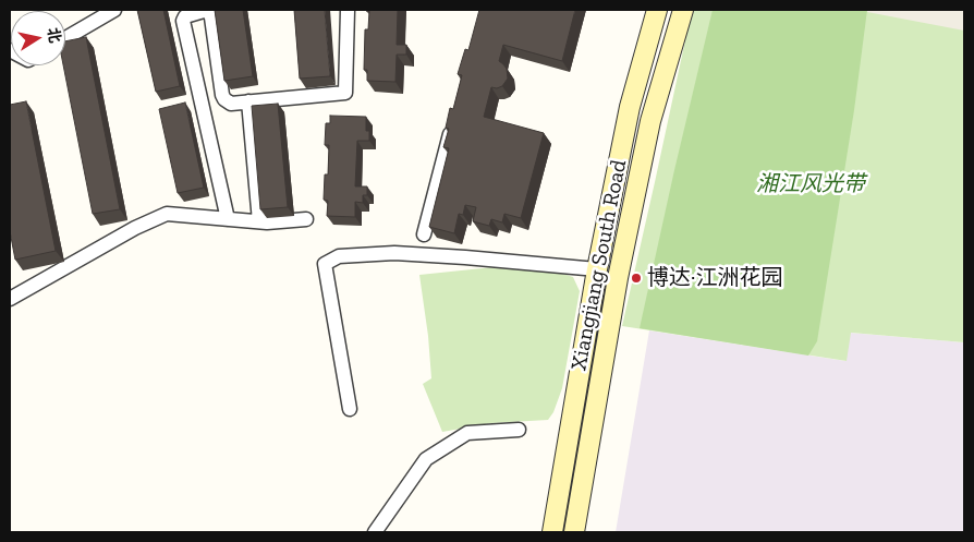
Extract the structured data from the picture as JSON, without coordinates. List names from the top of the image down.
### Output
{
  "streets": {
    "main road": ["Xiangjiang South Road"]
  },
  "parks": ["湘江风光带"],
  "places": ["博达·江洲花园"],
  "north": "right"
}
